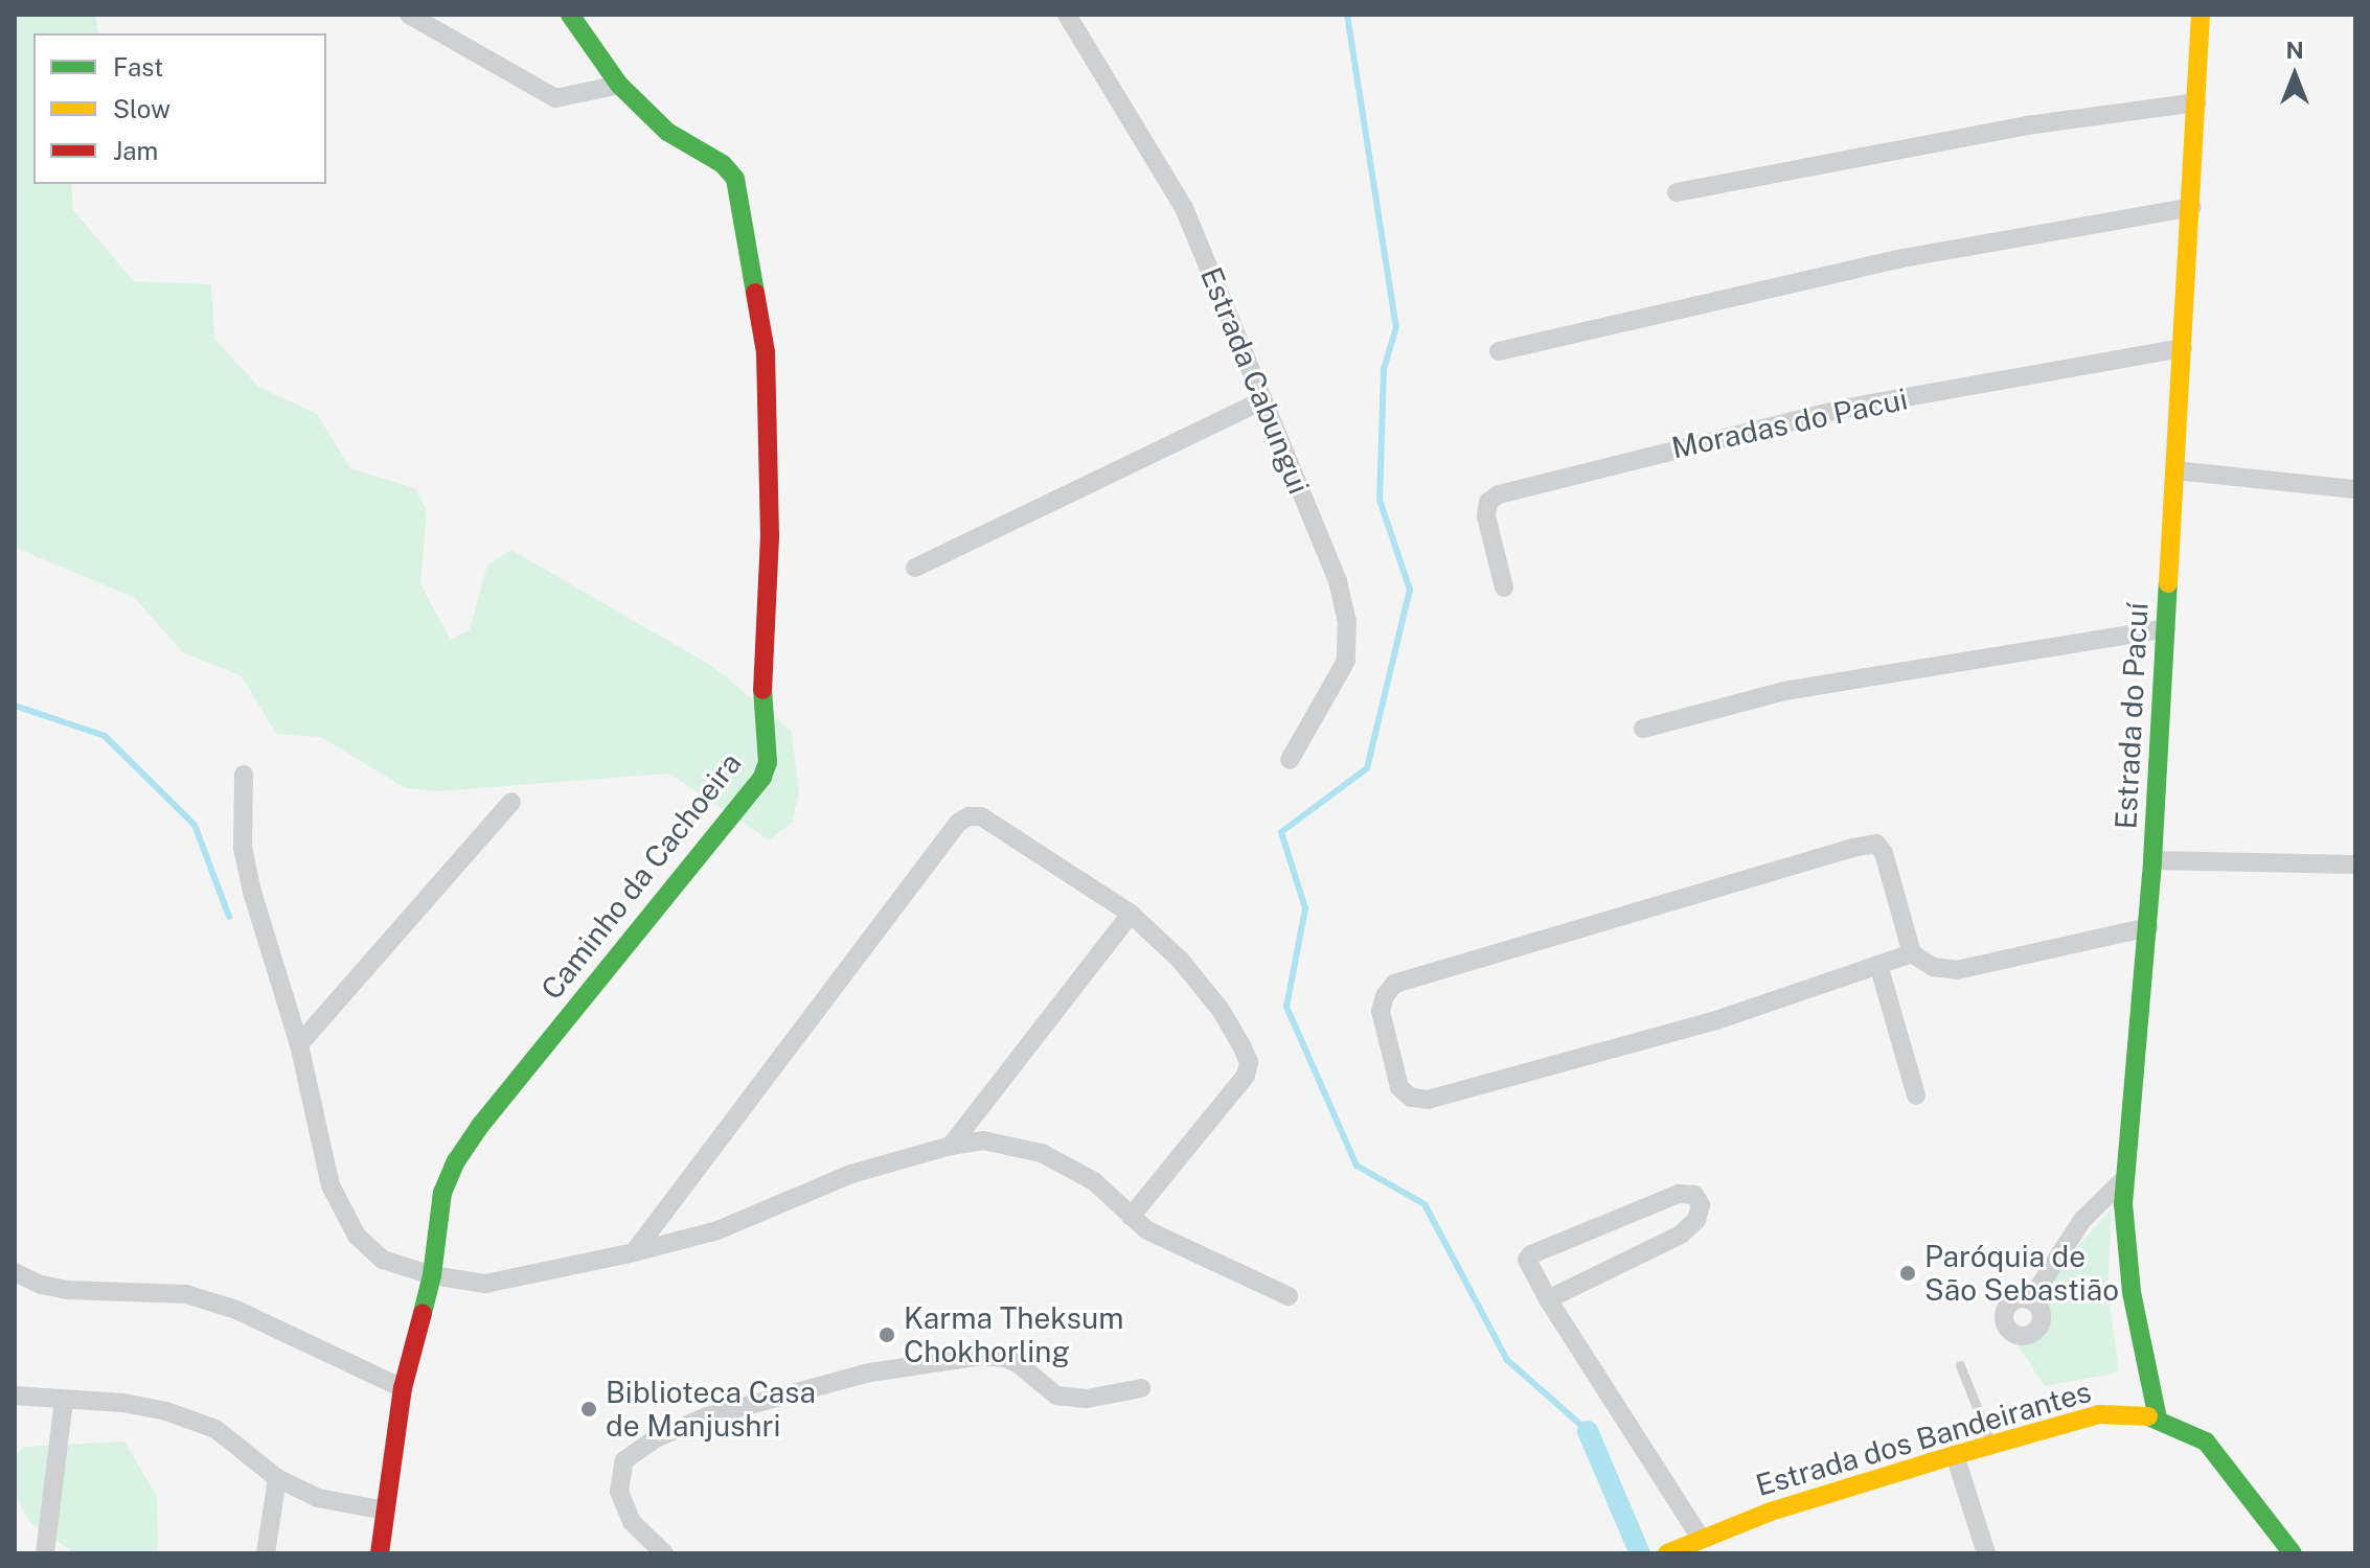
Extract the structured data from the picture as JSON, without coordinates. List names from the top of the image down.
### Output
{
  "streets": {
    "street": [
      "Estrada Cabungui",
      "Moradas do Pacui",
      "Estrada do Pacuí",
      "Caminho da Cachoeira",
      "Estrada dos Bandeirantes"
    ]
  },
  "crossings": [
    ["Moradas do Pacui", "Estrada do Pacuí"],
    ["Estrada do Pacuí", "Estrada dos Bandeirantes"]
  ],
  "places": ["Paróquia de São Sebastião", "Karma Theksum Chokhorling", "Biblioteca Casa de Manjushri"],
  "legend": ["Fast", "Slow", "Jam"],
  "north": "top"
}
